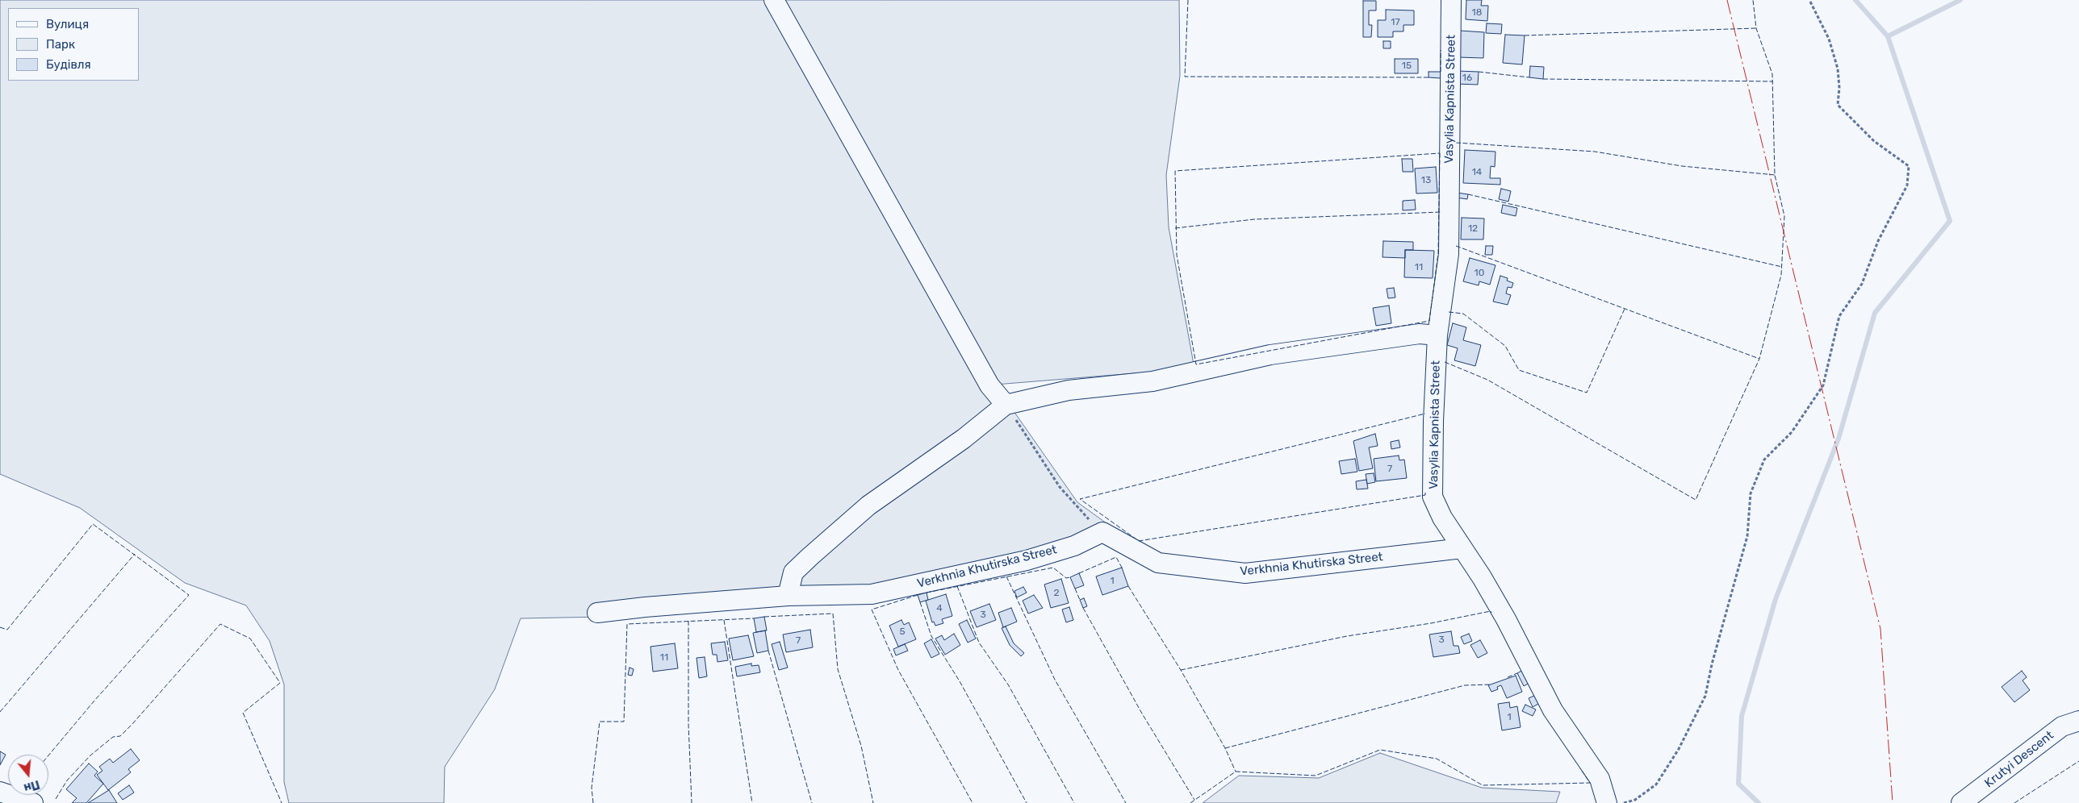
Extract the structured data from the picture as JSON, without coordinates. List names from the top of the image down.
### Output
{
  "streets": {
    "street": ["Vasylia Kapnista Street", "Verkhnia Khutirska Street", "Krutyi Descent"]
  },
  "crossings": [
    ["Vasylia Kapnista Street", "Verkhnia Khutirska Street"]
  ],
  "house_numbers": [
    "18",
    "17",
    "15",
    "16",
    "14",
    "13",
    "12",
    "11",
    "10",
    "7",
    "1",
    "2",
    "4",
    "3",
    "5",
    "3",
    "7",
    "11",
    "1"
  ],
  "legend": ["Вулиця", "Парк", "Будівля"],
  "north": "bottom"
}
